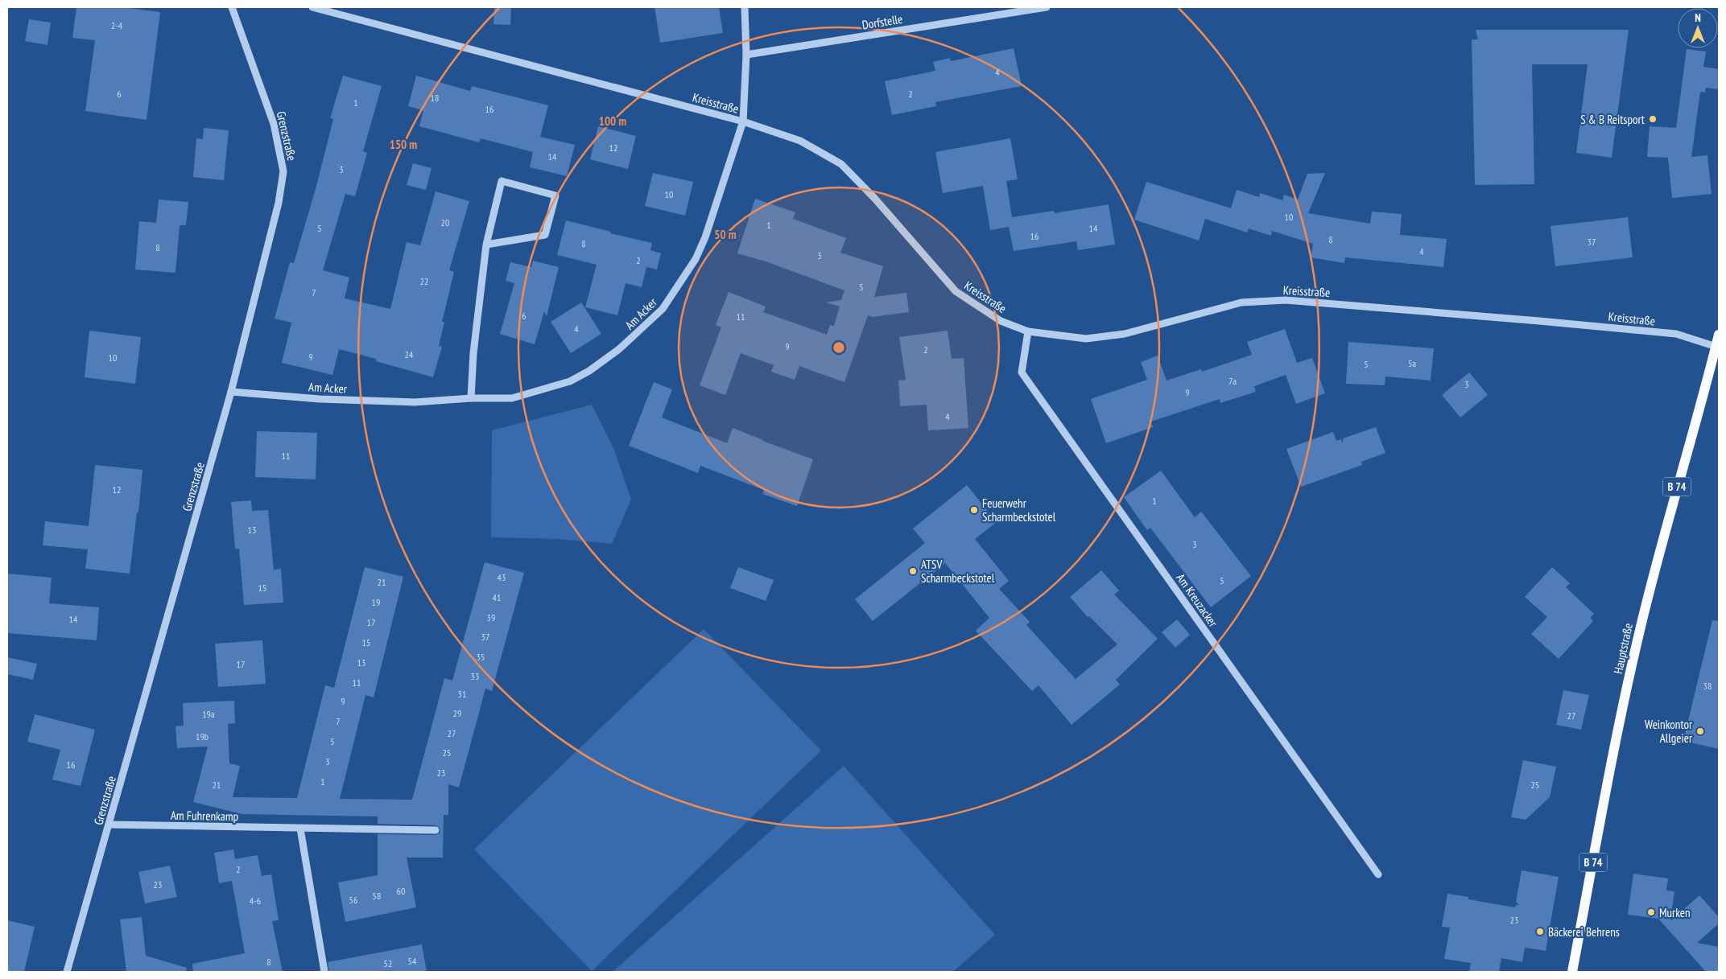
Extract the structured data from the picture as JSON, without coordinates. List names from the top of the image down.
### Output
{
  "streets": {
    "main road": ["B 74", "Hauptstraße"],
    "street": [
      "Dorfstelle",
      "Kreisstraße",
      "Grenzstraße",
      "Am Acker",
      "Am Kreuzacker",
      "Am Fuhrenkamp"
    ]
  },
  "crossings": [
    ["Dorfstelle", "Am Acker"],
    ["Kreisstraße", "Am Acker"],
    ["Kreisstraße", "Am Kreuzacker"],
    ["Kreisstraße", "Hauptstraße"],
    ["Grenzstraße", "Am Acker"],
    ["Grenzstraße", "Am Fuhrenkamp"]
  ],
  "places": [
    "S & B Reitsport",
    "Feuerwehr Scharmbeckstotel",
    "ATSV Scharmbeckstotel",
    "Weinkontor Allgeier",
    "Murken",
    "Bäckerei Behrens"
  ],
  "house_numbers": [
    "2-4",
    "4",
    "6",
    "2",
    "18",
    "1",
    "16",
    "12",
    "14",
    "3",
    "10",
    "10",
    "20",
    "1",
    "5",
    "14",
    "16",
    "8",
    "37",
    "8",
    "8",
    "4",
    "3",
    "2",
    "22",
    "5",
    "7",
    "6",
    "11",
    "4",
    "9",
    "2",
    "24",
    "9",
    "10",
    "5a",
    "5",
    "7a",
    "3",
    "9",
    "4",
    "11",
    "12",
    "1",
    "13",
    "3",
    "43",
    "5",
    "21",
    "15",
    "41",
    "19",
    "39",
    "14",
    "17",
    "37",
    "15",
    "35",
    "13",
    "17",
    "33",
    "11",
    "38",
    "31",
    "9",
    "29",
    "19a",
    "27",
    "7",
    "27",
    "19b",
    "5",
    "25",
    "3",
    "16",
    "23",
    "1",
    "21",
    "25",
    "2",
    "23",
    "60",
    "58",
    "56",
    "4-6",
    "23",
    "54",
    "8",
    "52"
  ],
  "north": "top",
  "rings": ["100 m", "150 m", "50 m"]
}
